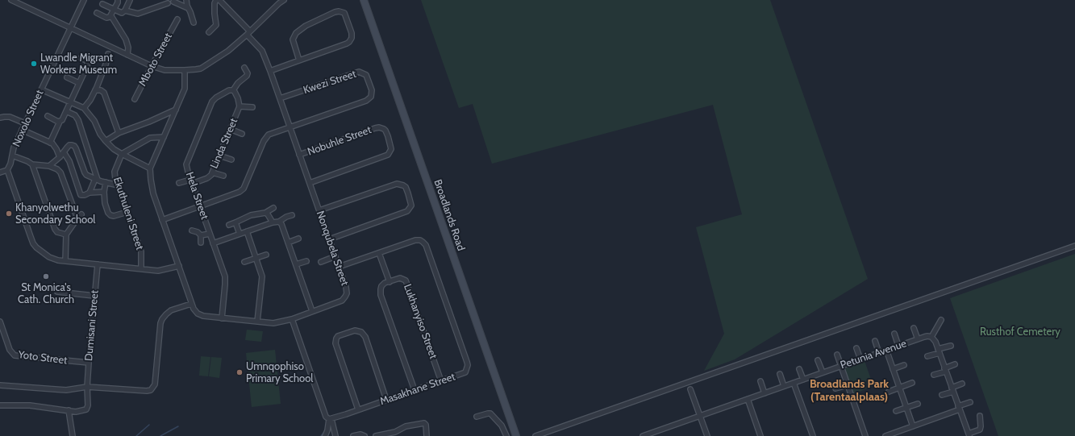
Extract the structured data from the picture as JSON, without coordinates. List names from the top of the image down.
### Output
{
  "streets": {
    "main road": ["Broadlands Road"],
    "street": [
      "Mboto Street",
      "Kwezi Street",
      "Noxolo Street",
      "Nobuhle Street",
      "Linda Street",
      "Hela Street",
      "Ekuthuleni Street",
      "Nonqubela Street",
      "Lukhanyiso Street",
      "Dumisani Street",
      "Petunia Avenue",
      "Yoto Street",
      "Masakhane Street"
    ]
  },
  "crossings": [
    ["Kwezi Street", "Hela Street"],
    ["Kwezi Street", "Nonqubela Street"],
    ["Nobuhle Street", "Nonqubela Street"],
    ["Linda Street", "Hela Street"],
    ["Hela Street", "Nonqubela Street"],
    ["Nonqubela Street", "Masakhane Street"],
    ["Lukhanyiso Street", "Masakhane Street"],
    ["Dumisani Street", "Yoto Street"]
  ],
  "districts": ["Broadlands Park (Tarentaalplaas)"],
  "parks": ["Rusthof Cemetery"],
  "places": [
    "Lwandle Migrant Workers Museum",
    "Khanyolwethu Secondary School",
    "St Monica's Cath. Church",
    "Umnqophiso Primary School"
  ]
}
